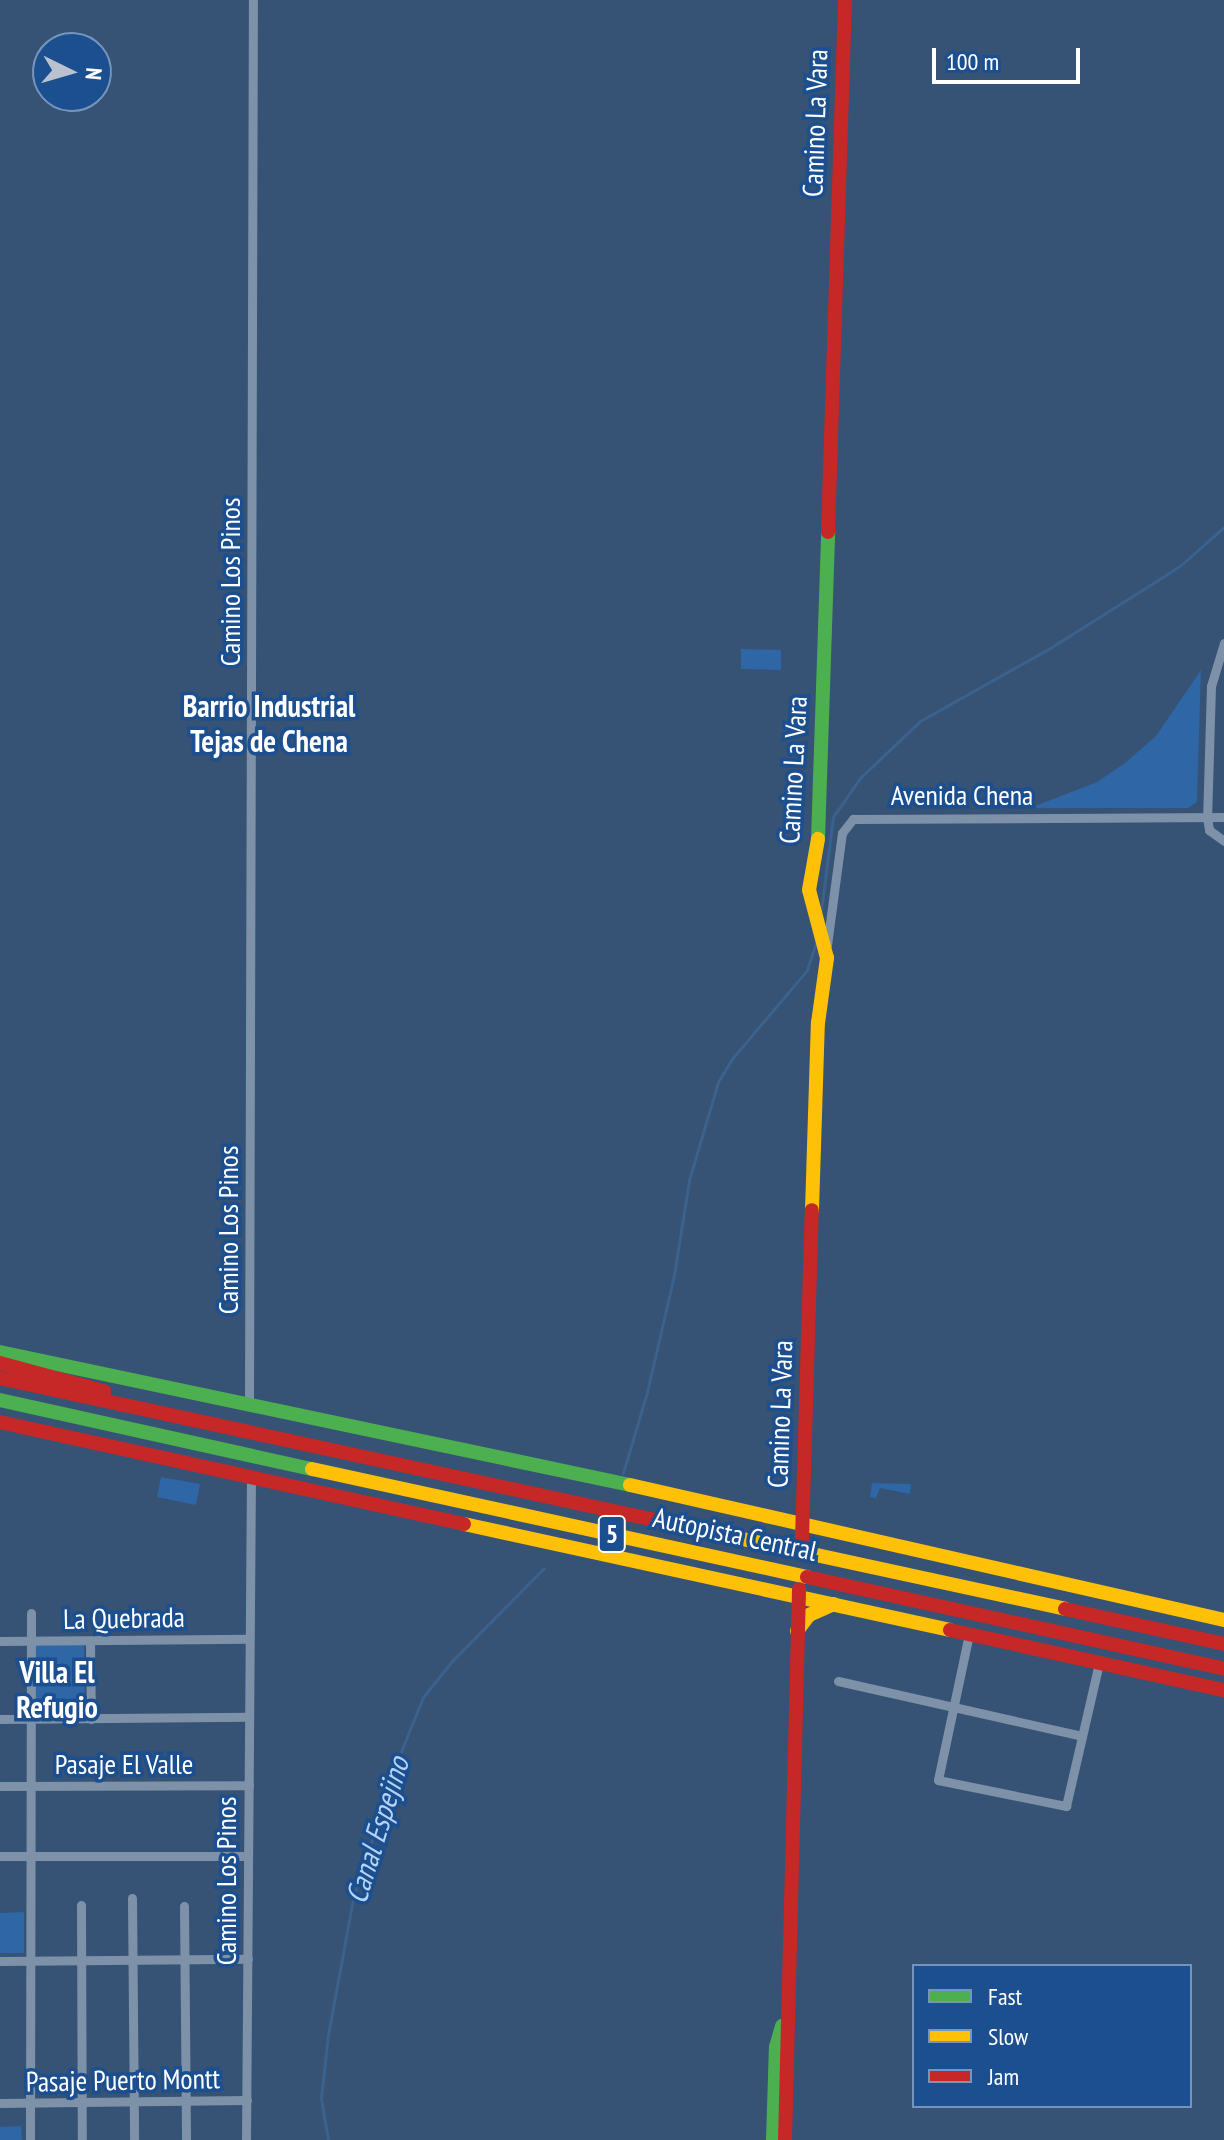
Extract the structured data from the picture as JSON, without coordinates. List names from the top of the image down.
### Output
{
  "streets": {
    "main road": ["Camino La Vara", "5", "Autopista Central"],
    "street": [
      "Camino Los Pinos",
      "Avenida Chena",
      "La Quebrada",
      "Pasaje El Valle",
      "Pasaje Puerto Montt"
    ]
  },
  "crossings": [
    ["Camino La Vara", "Avenida Chena"],
    ["Camino Los Pinos", "La Quebrada"],
    ["Camino Los Pinos", "Pasaje El Valle"],
    ["Camino Los Pinos", "Pasaje Puerto Montt"]
  ],
  "districts": ["Barrio Industrial Tejas de Chena", "Villa El Refugio"],
  "water": ["Canal Espejino"],
  "legend": ["Fast", "Slow", "Jam"],
  "scale_bar": "100 m",
  "north": "right"
}
